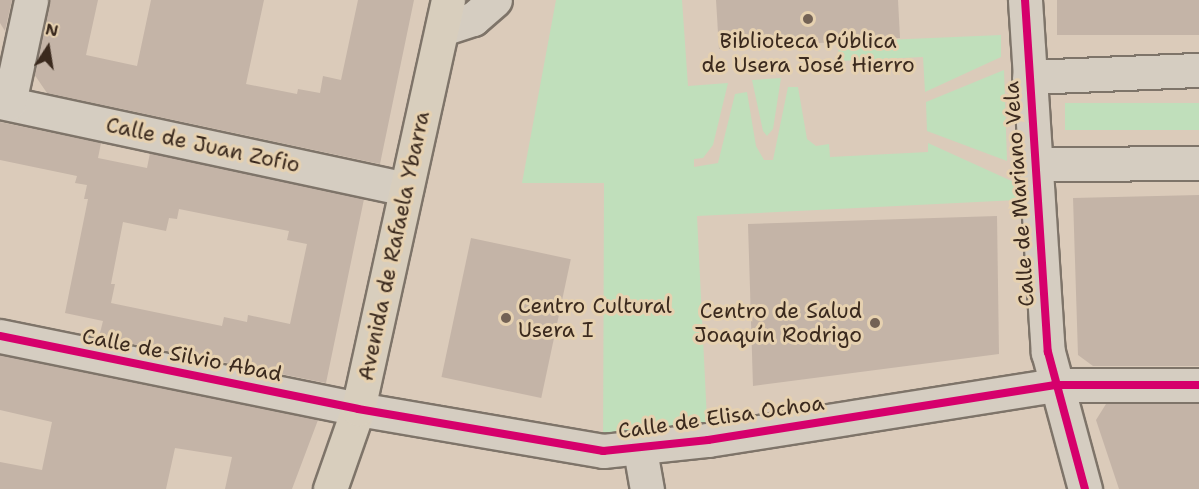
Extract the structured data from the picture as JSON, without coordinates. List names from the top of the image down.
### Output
{
  "streets": {
    "main road": ["Avenida de Rafaela Ybarra"],
    "street": [
      "Calle de Juan Zofio",
      "Calle de Mariano Vela",
      "Calle de Silvio Abad",
      "Calle de Elisa Ochoa"
    ]
  },
  "crossings": [
    ["Calle de Juan Zofio", "Avenida de Rafaela Ybarra"],
    ["Calle de Mariano Vela", "Calle de Elisa Ochoa"],
    ["Avenida de Rafaela Ybarra", "Calle de Silvio Abad"],
    ["Avenida de Rafaela Ybarra", "Calle de Elisa Ochoa"],
    ["Calle de Silvio Abad", "Calle de Elisa Ochoa"]
  ],
  "places": ["Biblioteca Pública de Usera José Hierro", "Centro Cultural Usera I", "Centro de Salud Joaquín Rodrigo"],
  "north": "top"
}
